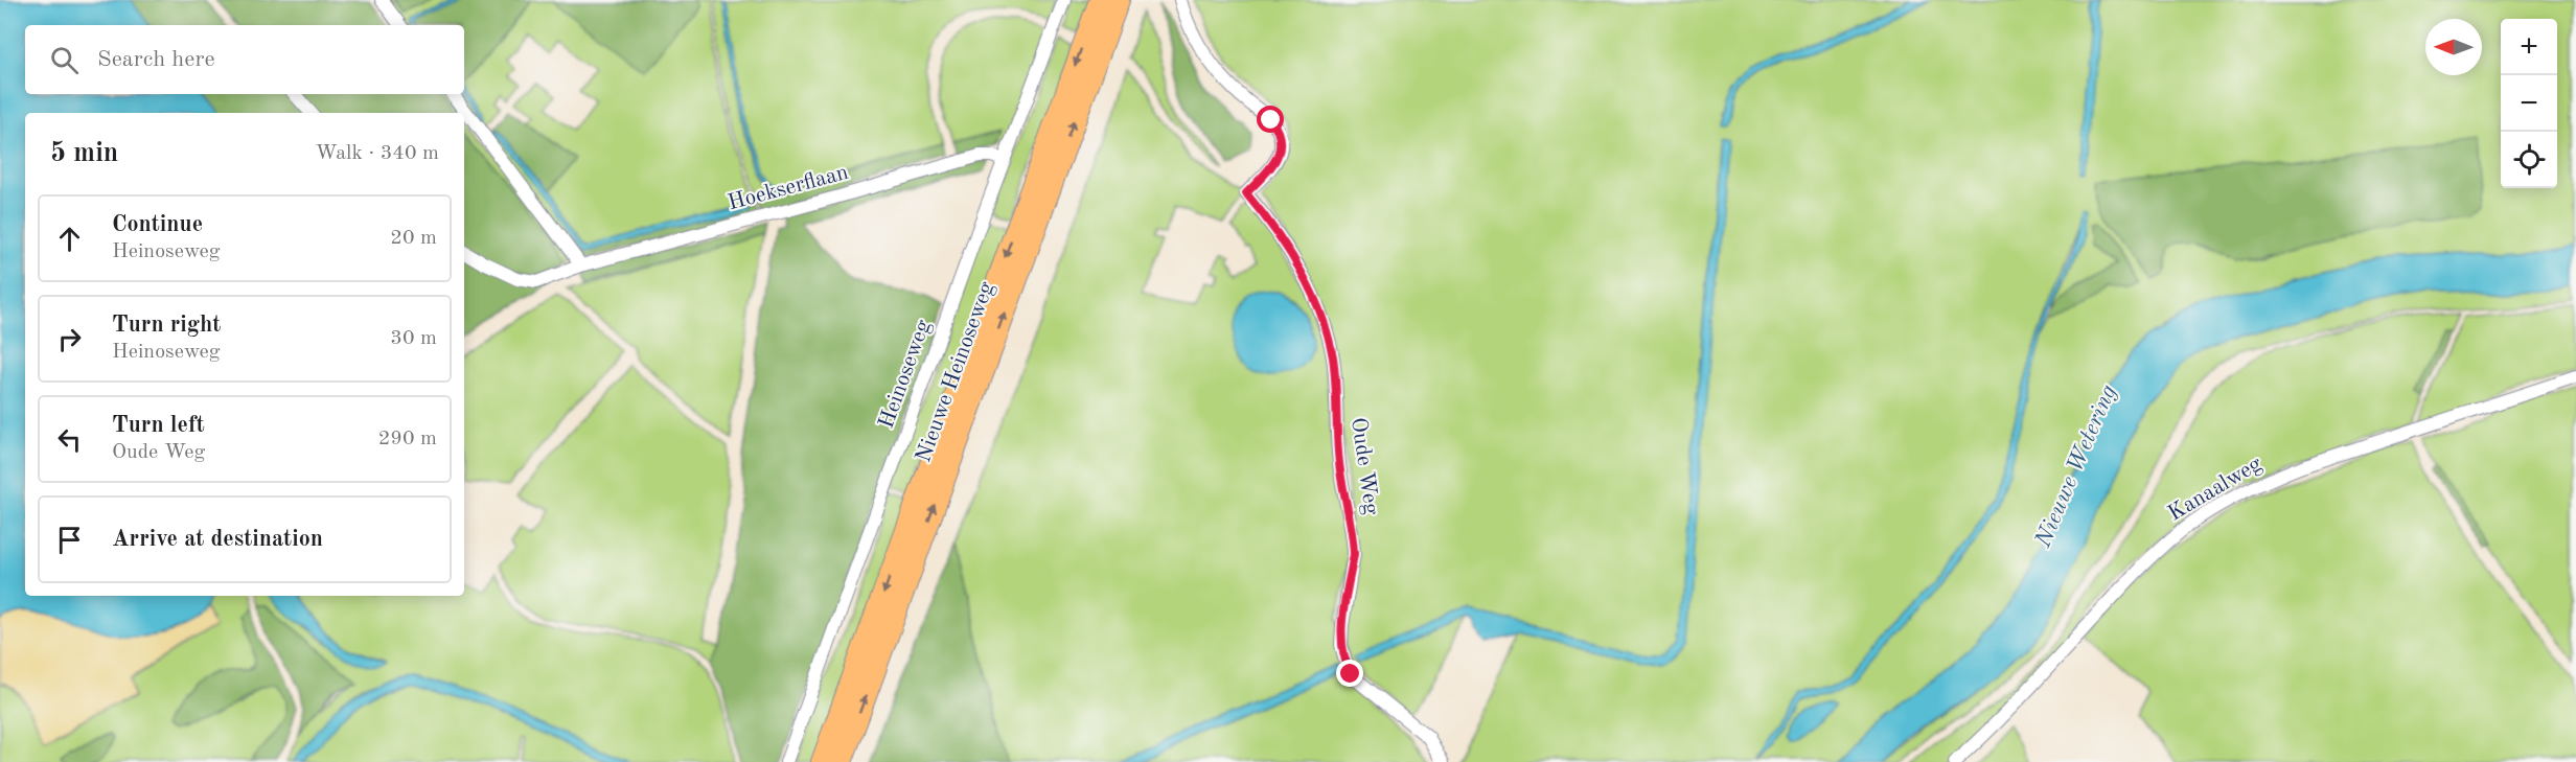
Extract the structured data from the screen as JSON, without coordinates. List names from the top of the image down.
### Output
{
  "streets": {
    "highway": ["Nieuwe Heinoseweg"],
    "street": [
      "Hoekserflaan",
      "Heinoseweg",
      "Oude Weg",
      "Kanaalweg"
    ]
  },
  "crossings": [
    ["Hoekserflaan", "Heinoseweg"]
  ],
  "water": ["Nieuwe Wetering"],
  "north": "left",
  "page": {
    "map_buttons": ["+", "−"],
    "search": "Search here",
    "heading": ["5 min", "Walk · 340 m"],
    "list": [
      ["Continue", "Heinoseweg", "20 m"],
      ["Turn right", "Heinoseweg", "30 m"],
      ["Turn left", "Oude Weg", "290 m"],
      "Arrive at destination"
    ]
  }
}
